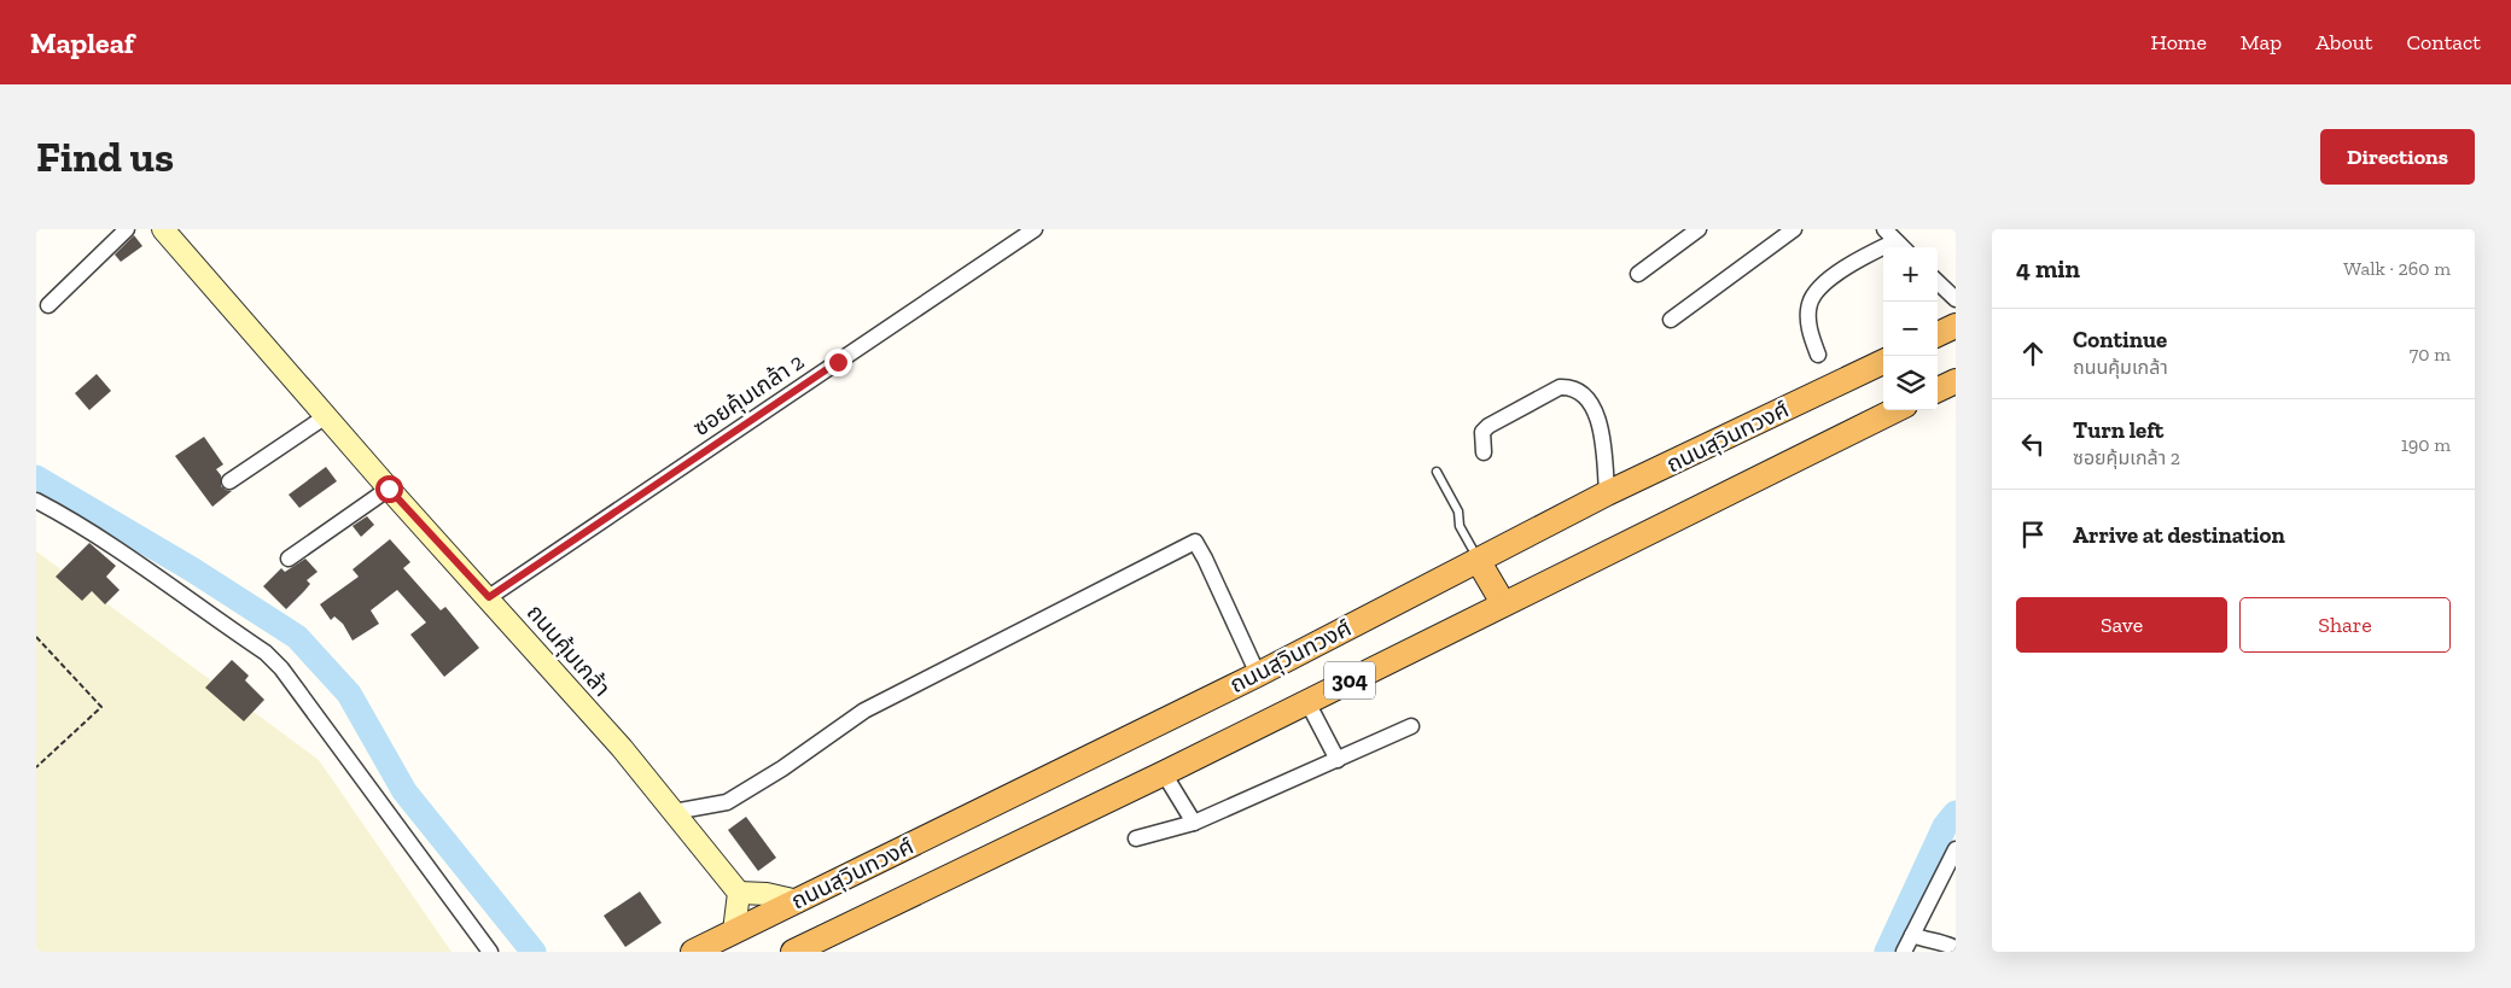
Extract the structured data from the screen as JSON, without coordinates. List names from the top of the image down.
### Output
{
  "streets": {
    "highway": ["ถนนสุวินทวงศ์", "304"],
    "main road": ["ถนนคุ้มเกล้า"],
    "street": ["ซอยคุ้มเกล้า 2"]
  },
  "crossings": [
    ["ซอยคุ้มเกล้า 2", "ถนนคุ้มเกล้า"]
  ],
  "page": {
    "header": "Mapleaf",
    "nav": [
      "Home",
      "Map",
      "About",
      "Contact"
    ],
    "buttons": [
      "Directions",
      ["Save", "Share"]
    ],
    "title": "Find us",
    "heading": ["4 min", "Walk · 260 m"],
    "map_buttons": ["+", "−"],
    "list": [
      ["Continue", "ถนนคุ้มเกล้า", "70 m"],
      ["Turn left", "ซอยคุ้มเกล้า 2", "190 m"],
      "Arrive at destination"
    ]
  }
}
